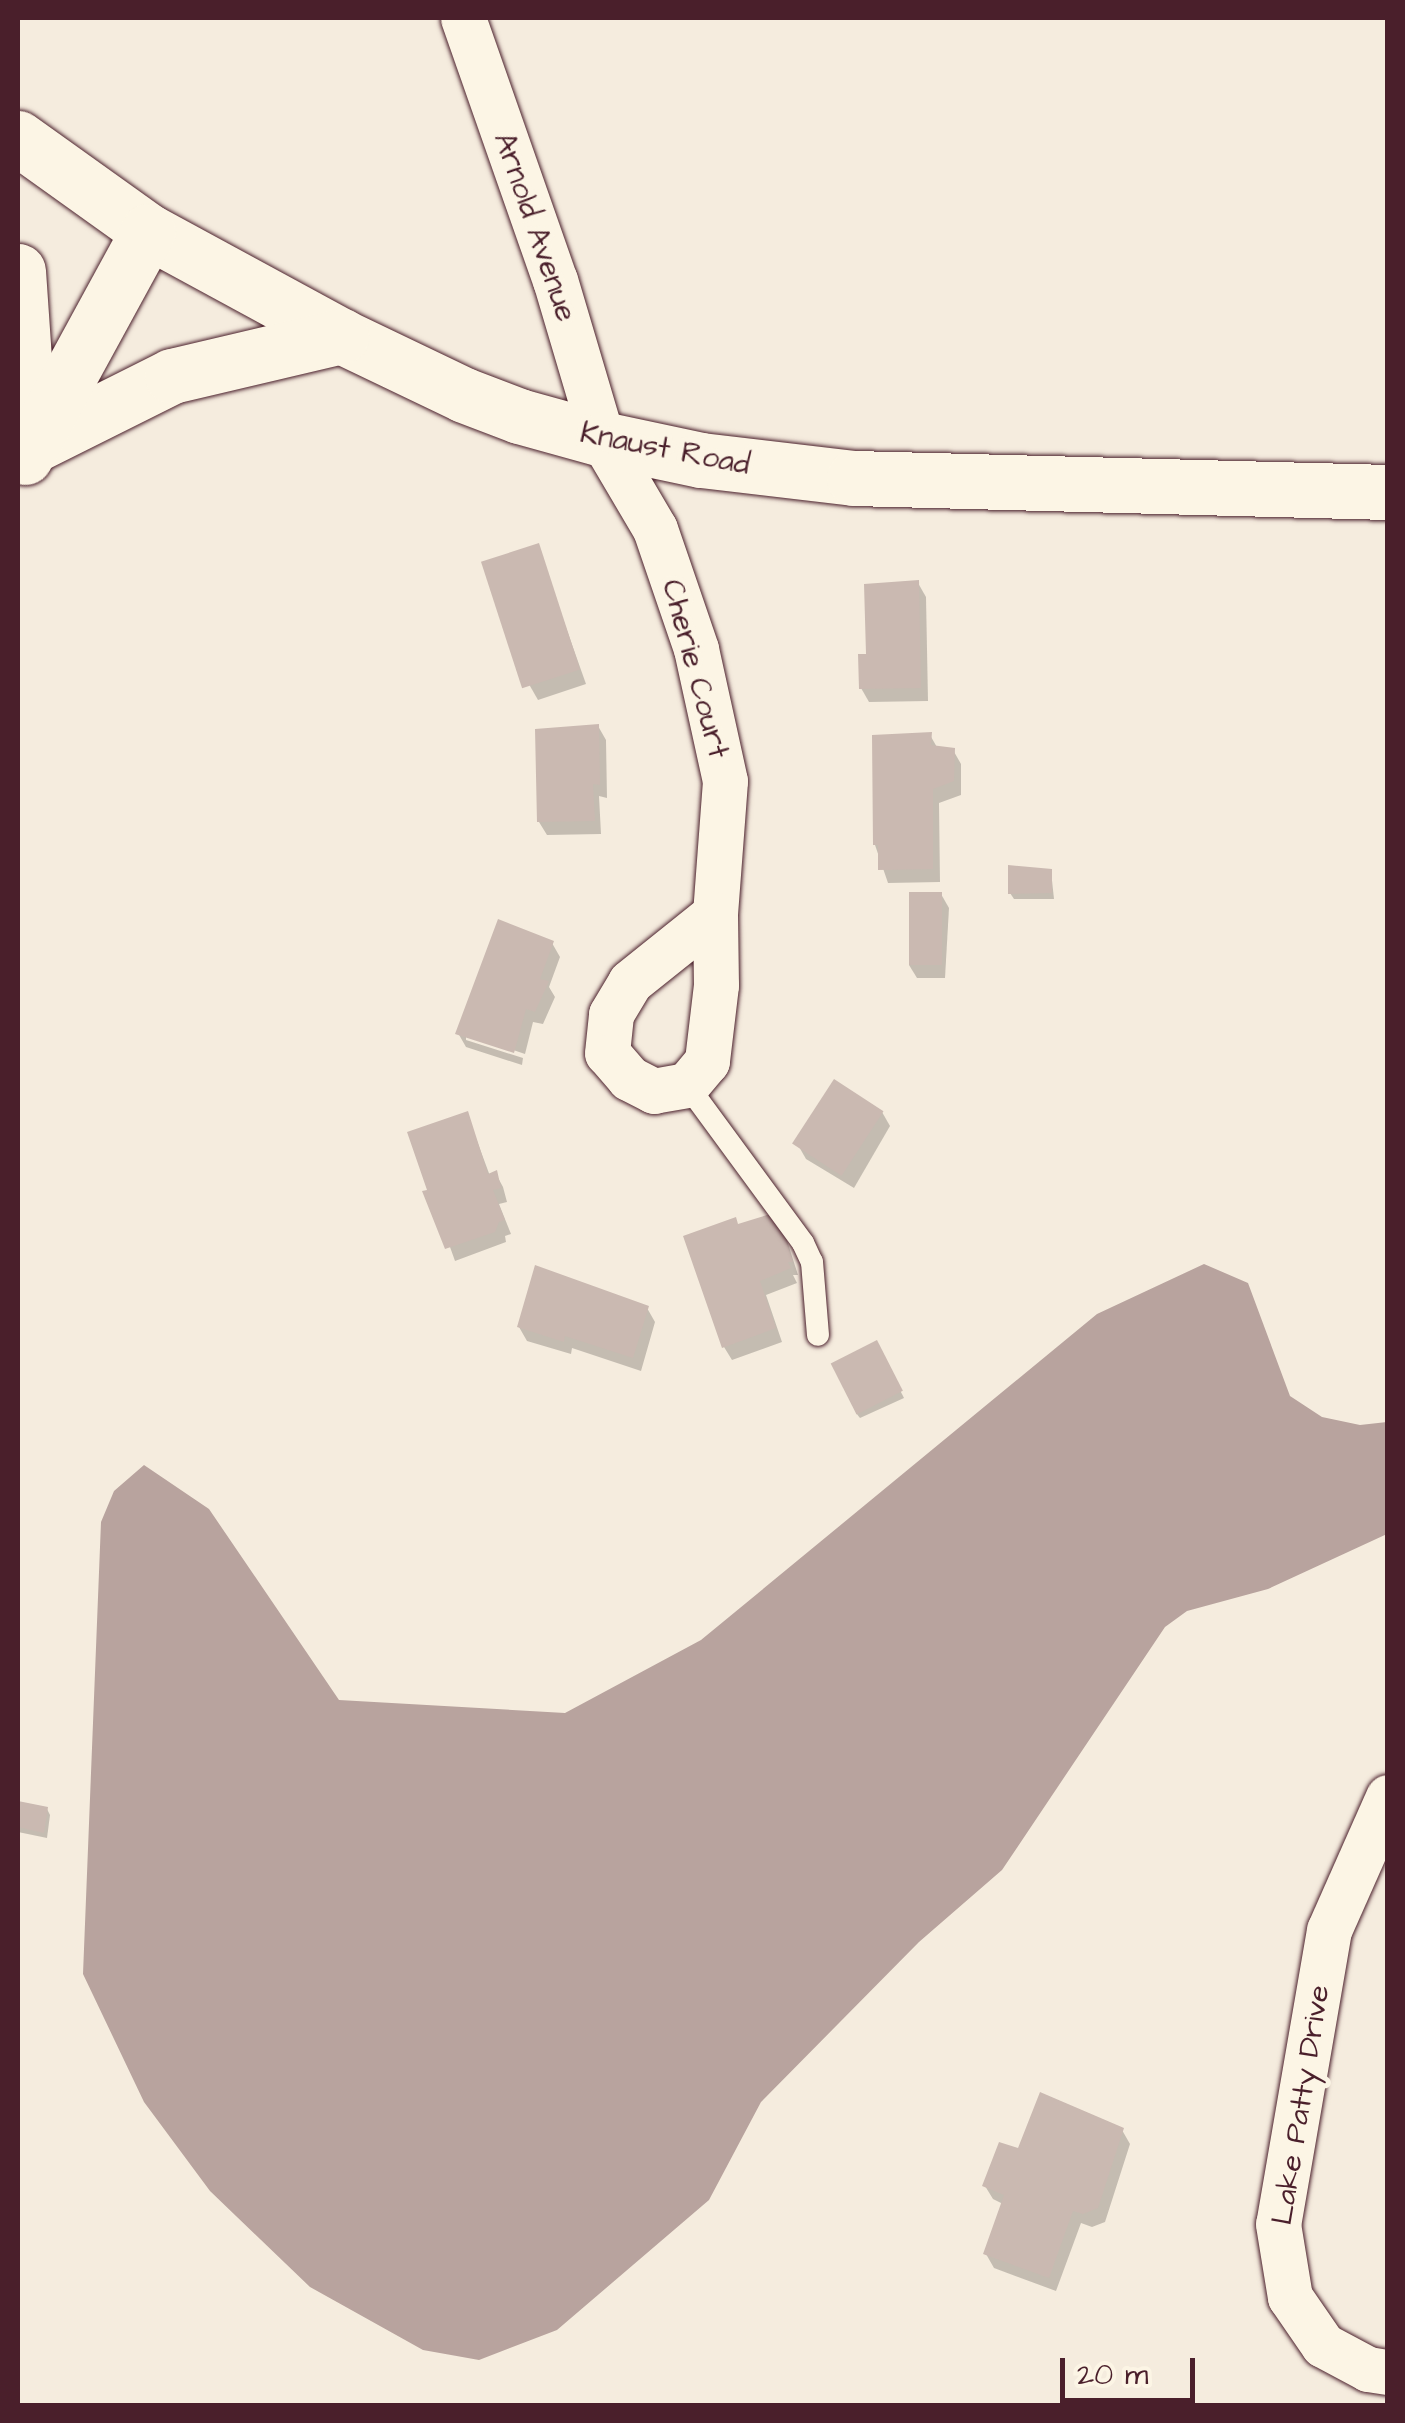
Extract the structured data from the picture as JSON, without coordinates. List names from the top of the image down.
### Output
{
  "streets": {
    "main road": ["Knaust Road"],
    "street": ["Arnold Avenue", "Cherie Court", "Lake Patty Drive"]
  },
  "crossings": [
    ["Arnold Avenue", "Knaust Road"],
    ["Arnold Avenue", "Cherie Court"],
    ["Knaust Road", "Cherie Court"]
  ],
  "scale_bar": "20 m"
}
